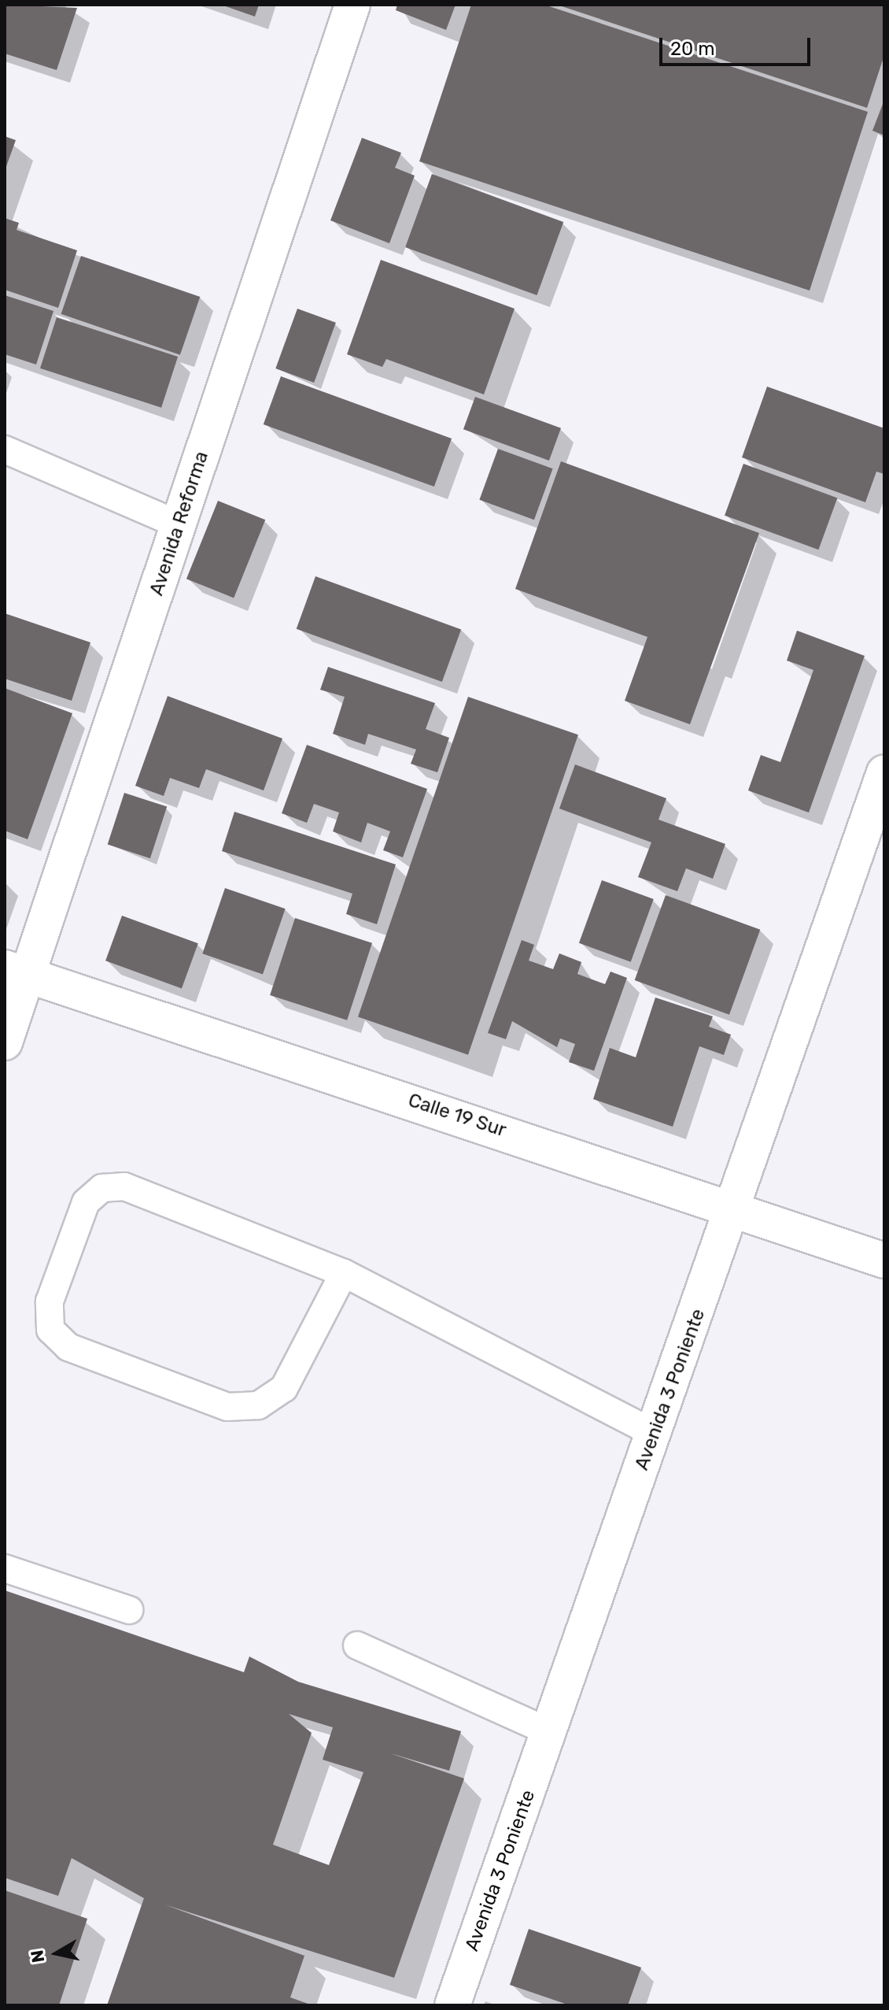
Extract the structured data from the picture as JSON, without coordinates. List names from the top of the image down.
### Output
{
  "streets": {
    "street": ["Avenida Reforma", "Calle 19 Sur", "Avenida 3 Poniente"]
  },
  "crossings": [
    ["Avenida Reforma", "Calle 19 Sur"],
    ["Calle 19 Sur", "Avenida 3 Poniente"]
  ],
  "scale_bar": "20 m",
  "north": "left"
}
